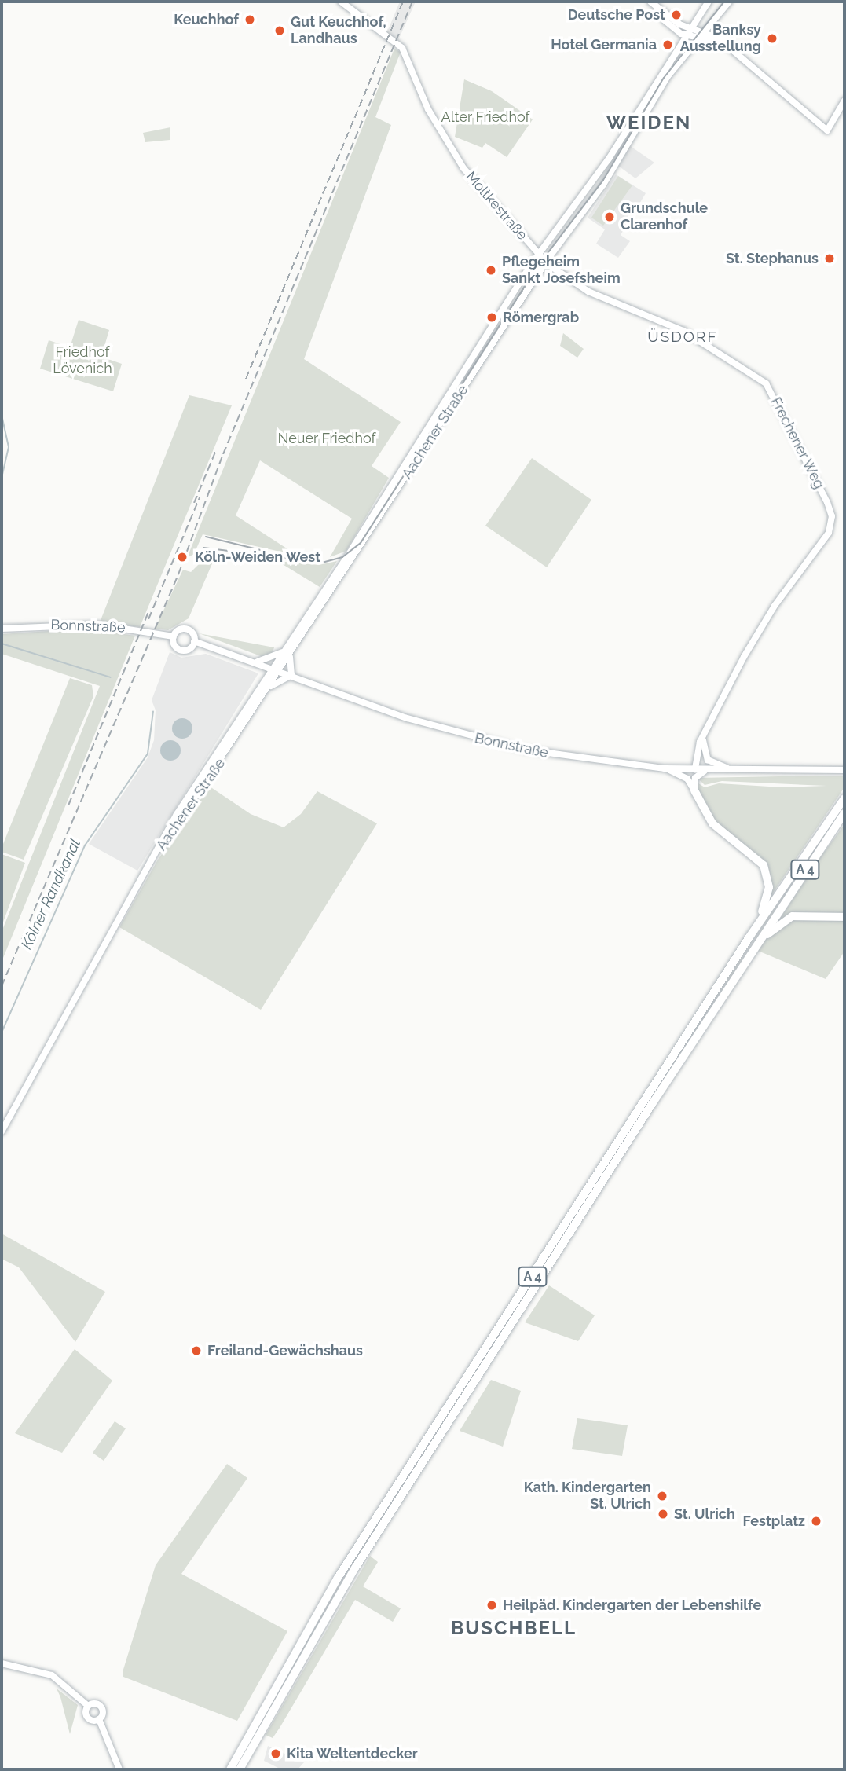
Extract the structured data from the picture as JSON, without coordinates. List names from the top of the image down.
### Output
{
  "streets": {
    "highway": ["A 4"],
    "main road": [
      "Moltkestraße",
      "Aachener Straße",
      "Frechener Weg",
      "Bonnstraße"
    ]
  },
  "crossings": [
    ["Moltkestraße", "Aachener Straße"],
    ["Moltkestraße", "Frechener Weg"],
    ["Aachener Straße", "Frechener Weg"],
    ["Aachener Straße", "Bonnstraße"],
    ["Frechener Weg", "Bonnstraße"]
  ],
  "districts": ["WEIDEN", "ÜSDORF", "BUSCHBELL"],
  "water": ["Kölner Randkanal"],
  "parks": ["Alter Friedhof", "Friedhof Lövenich", "Neuer Friedhof"],
  "places": [
    "Deutsche Post",
    "Keuchhof",
    "Gut Keuchhof, Landhaus",
    "Banksy Ausstellung",
    "Hotel Germania",
    "Grundschule Clarenhof",
    "St. Stephanus",
    "Pflegeheim Sankt Josefsheim",
    "Römergrab",
    "Köln-Weiden West",
    "Freiland-Gewächshaus",
    "Kath. Kindergarten St. Ulrich",
    "St. Ulrich",
    "Festplatz",
    "Heilpäd. Kindergarten der Lebenshilfe",
    "Kita Weltentdecker"
  ]
}
